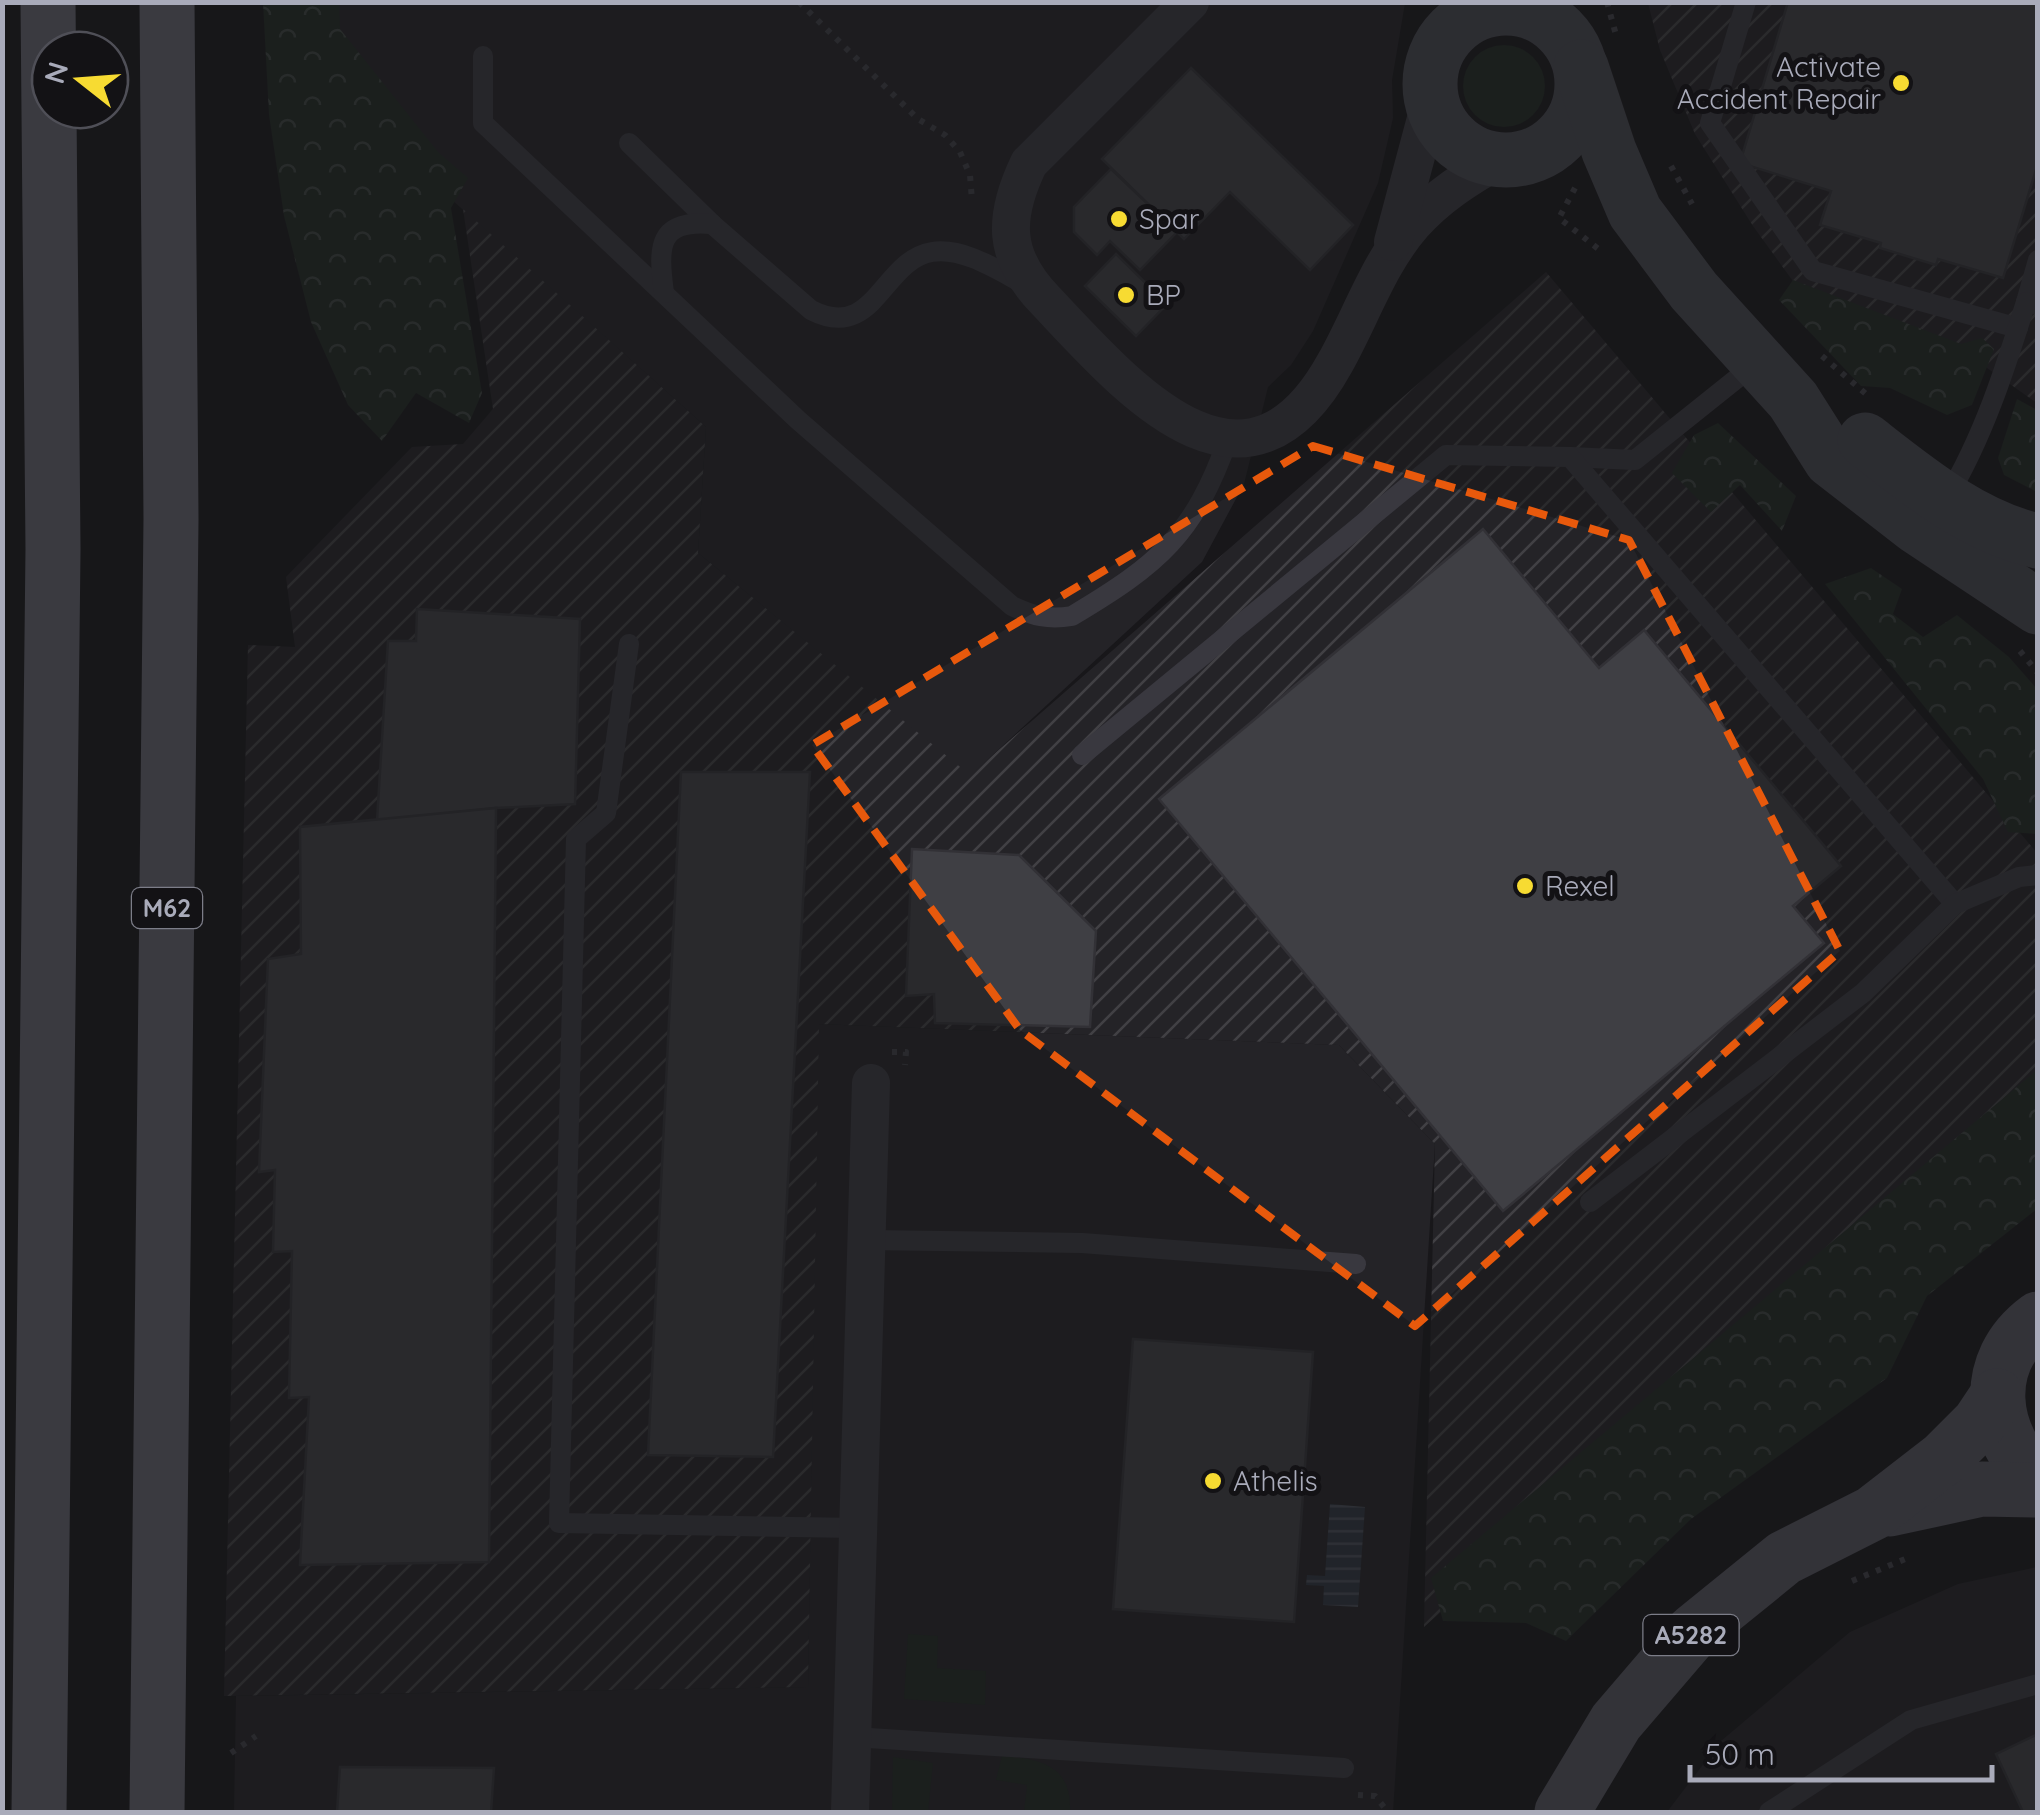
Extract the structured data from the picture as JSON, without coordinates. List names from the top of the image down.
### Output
{
  "streets": {
    "highway": ["M62"],
    "main road": ["A5282"]
  },
  "places": [
    "Activate Accident Repair",
    "Spar",
    "BP",
    "Rexel",
    "Athelis"
  ],
  "scale_bar": "50 m",
  "north": "left"
}
